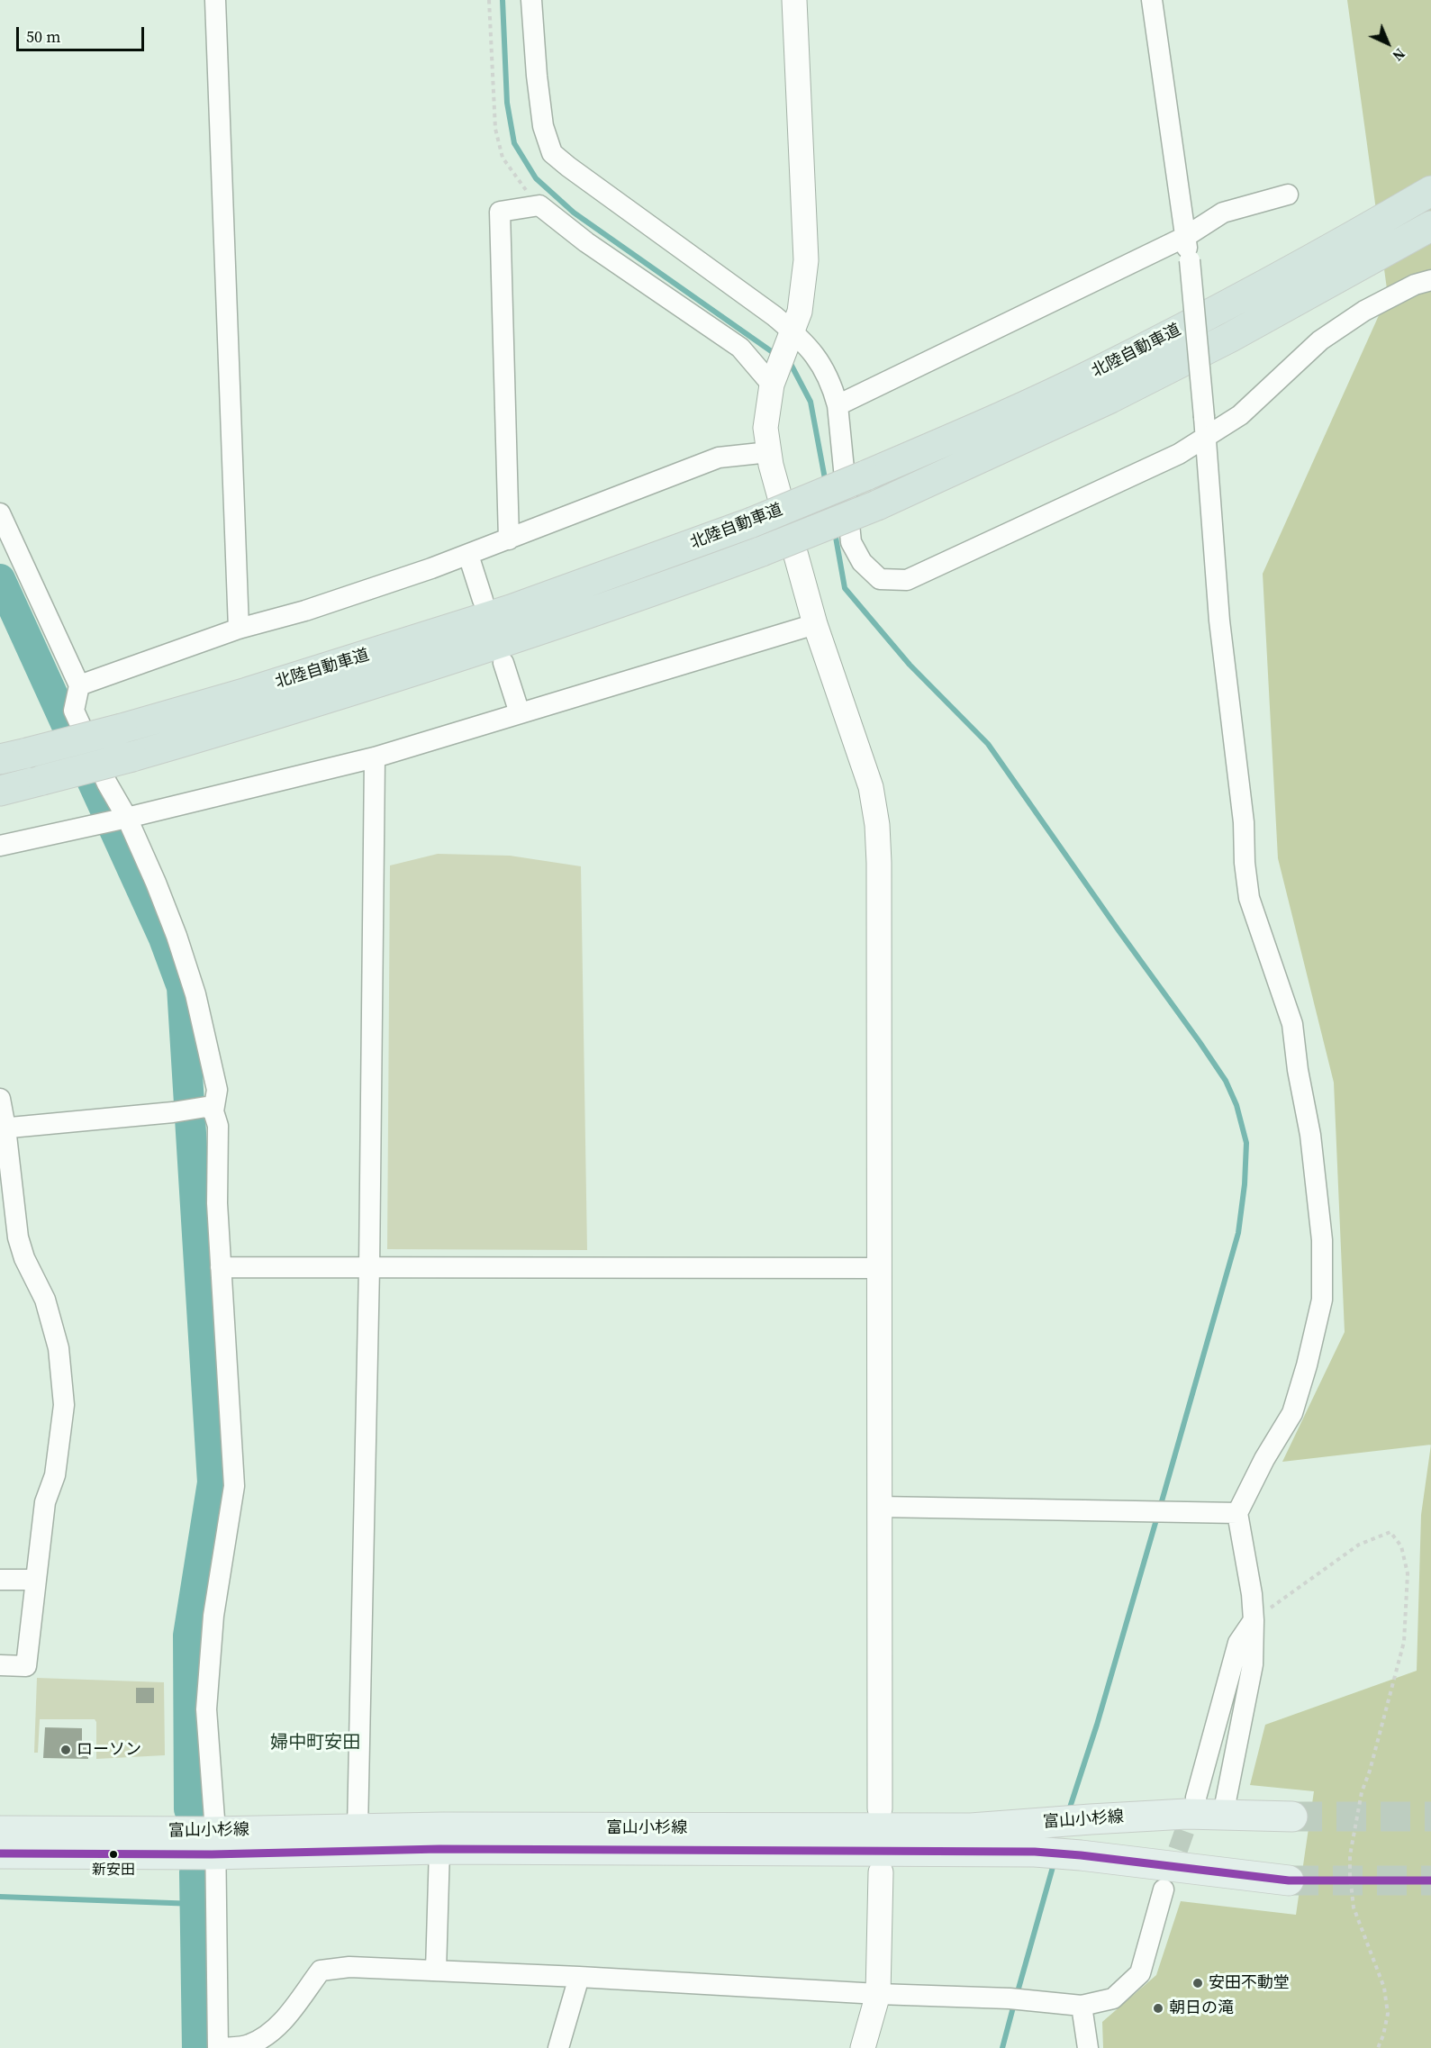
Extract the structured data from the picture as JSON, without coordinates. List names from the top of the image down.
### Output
{
  "streets": {
    "highway": ["北陸自動車道"],
    "main road": ["富山小杉線"]
  },
  "districts": ["婦中町安田"],
  "places": [
    "ローソン",
    "新安田",
    "安田不動堂",
    "朝日の滝"
  ],
  "scale_bar": "50 m",
  "north": "bottom right"
}
